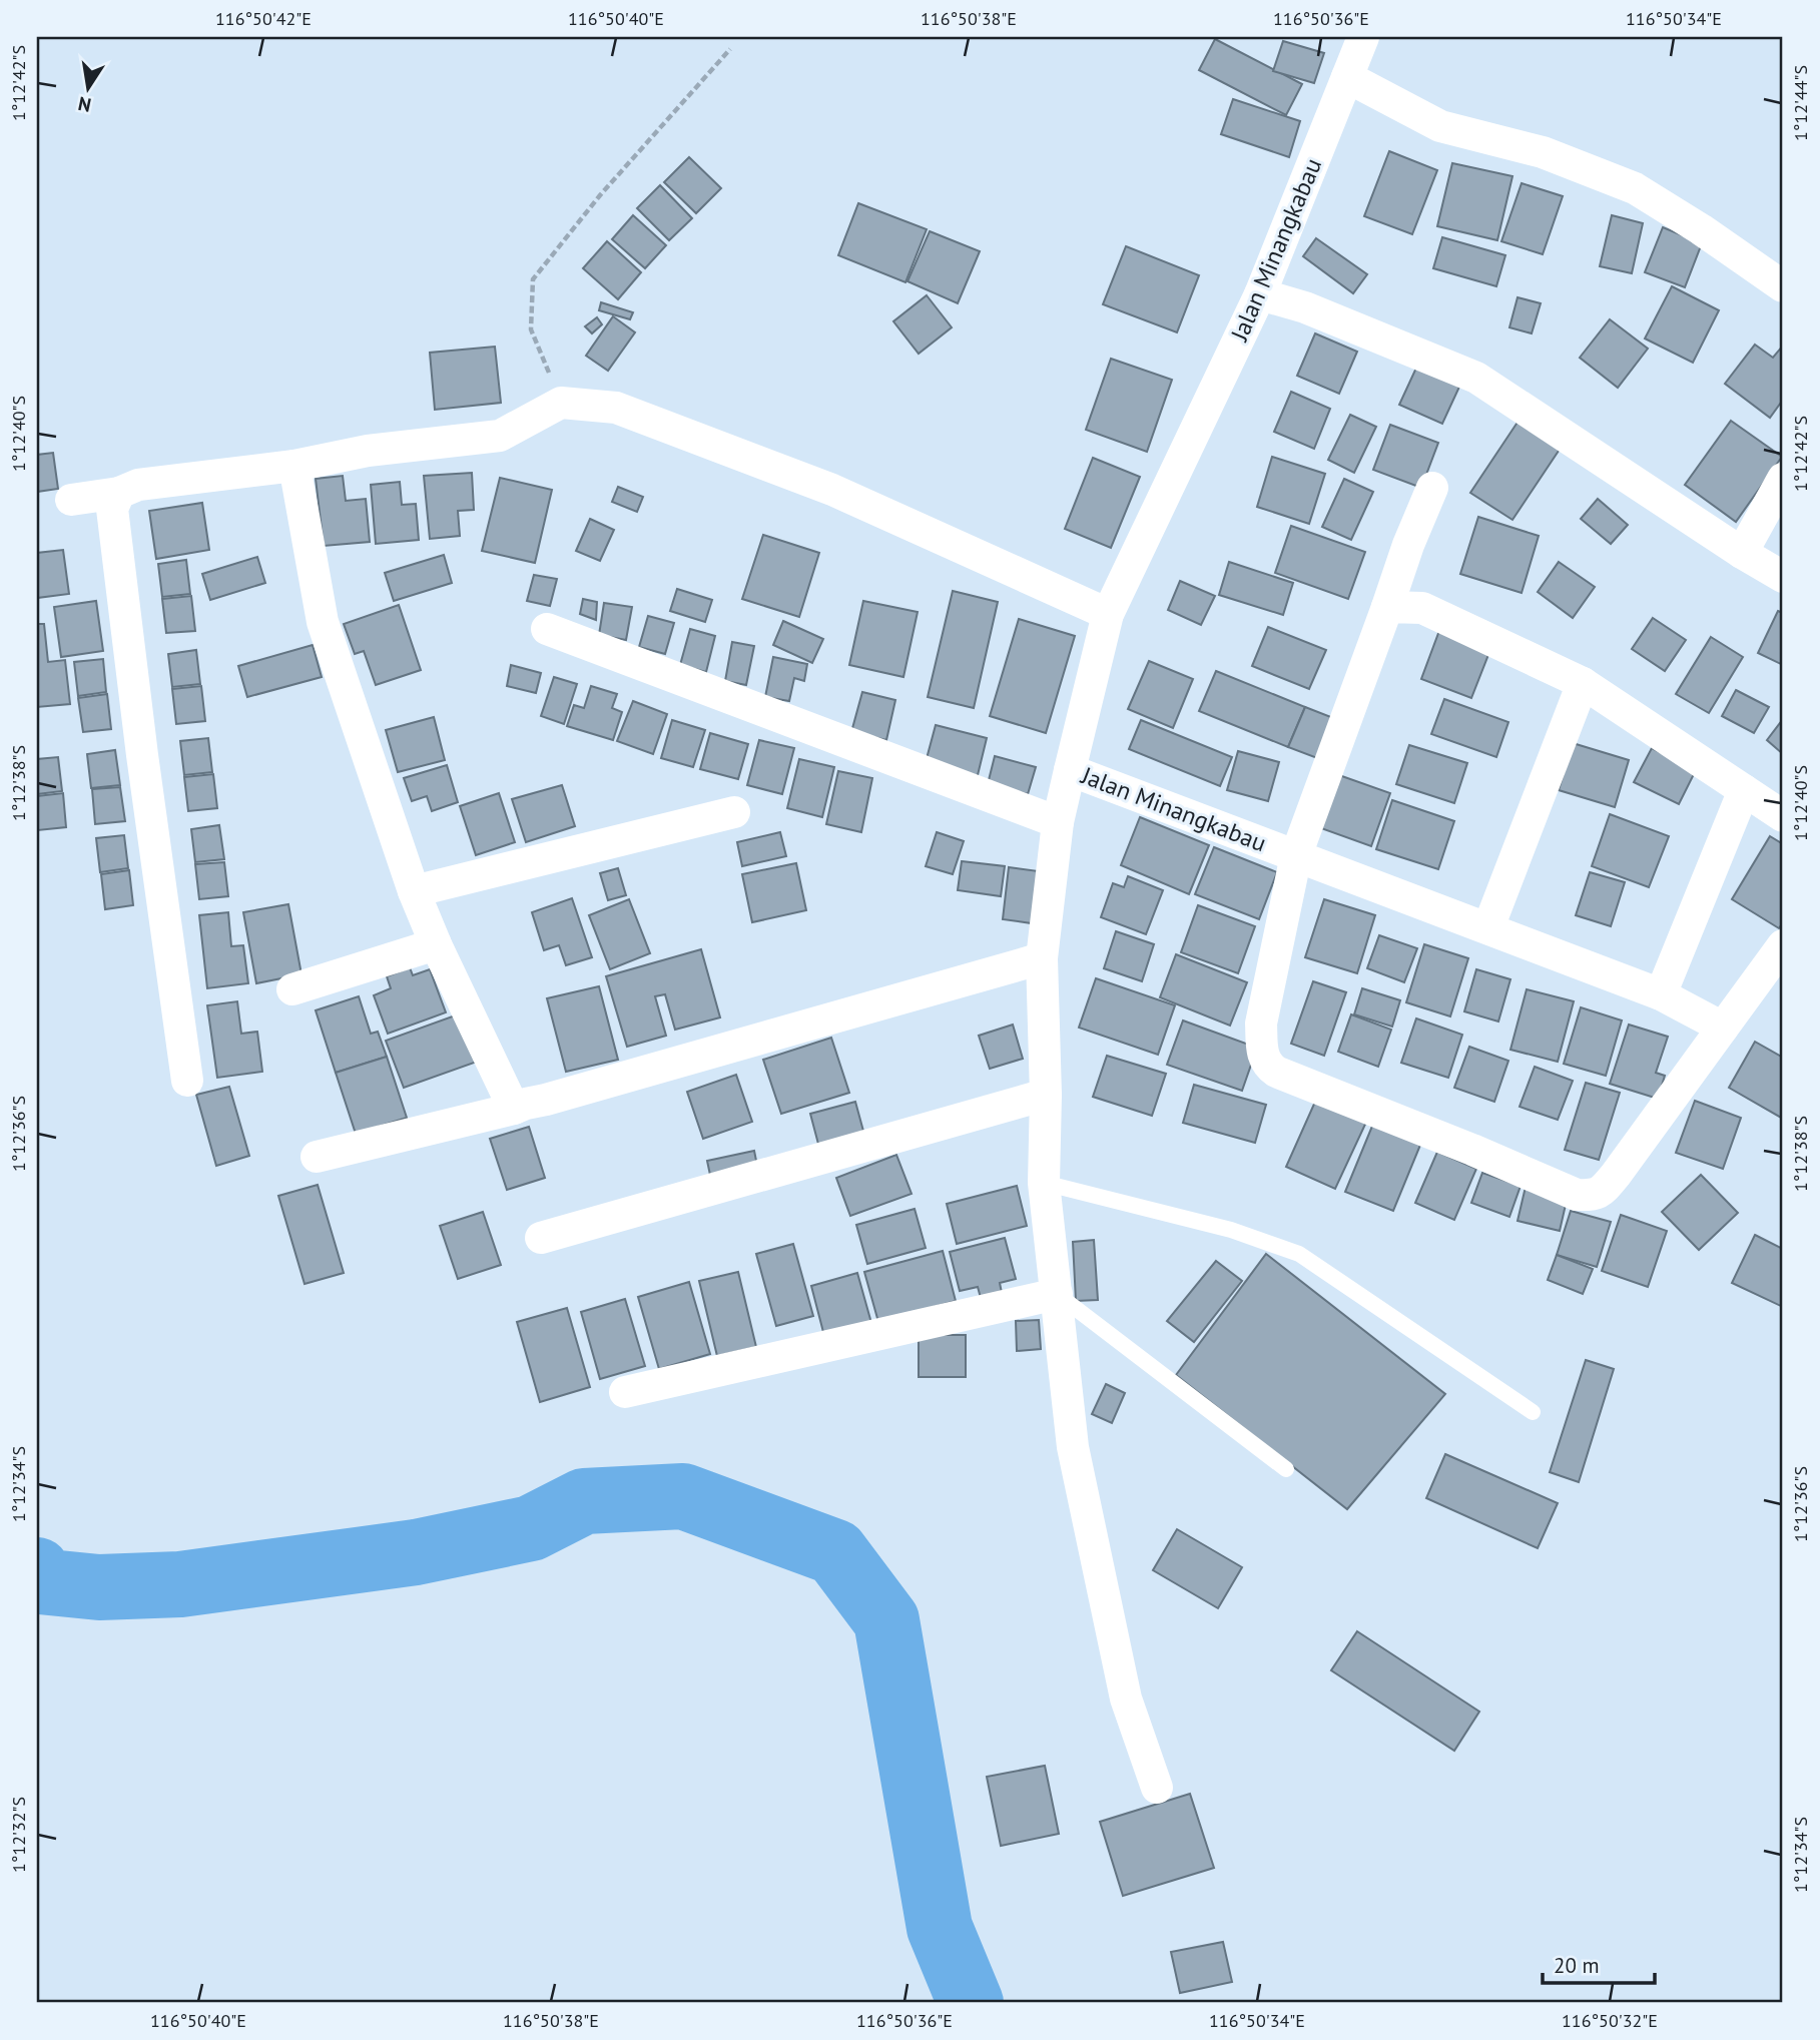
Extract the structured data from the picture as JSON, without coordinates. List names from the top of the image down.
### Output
{
  "streets": {
    "street": ["Jalan Minangkabau"]
  },
  "scale_bar": "20 m",
  "north": "bottom",
  "coordinates": [
    "116°50'42\"E",
    "116°50'40\"E",
    "116°50'38\"E",
    "116°50'36\"E",
    "116°50'34\"E",
    "1°12'42\"S",
    "1°12'44\"S",
    "1°12'40\"S",
    "1°12'38\"S",
    "1°12'36\"S",
    "1°12'34\"S",
    "1°12'32\"S",
    "116°50'32\"E"
  ]
}
